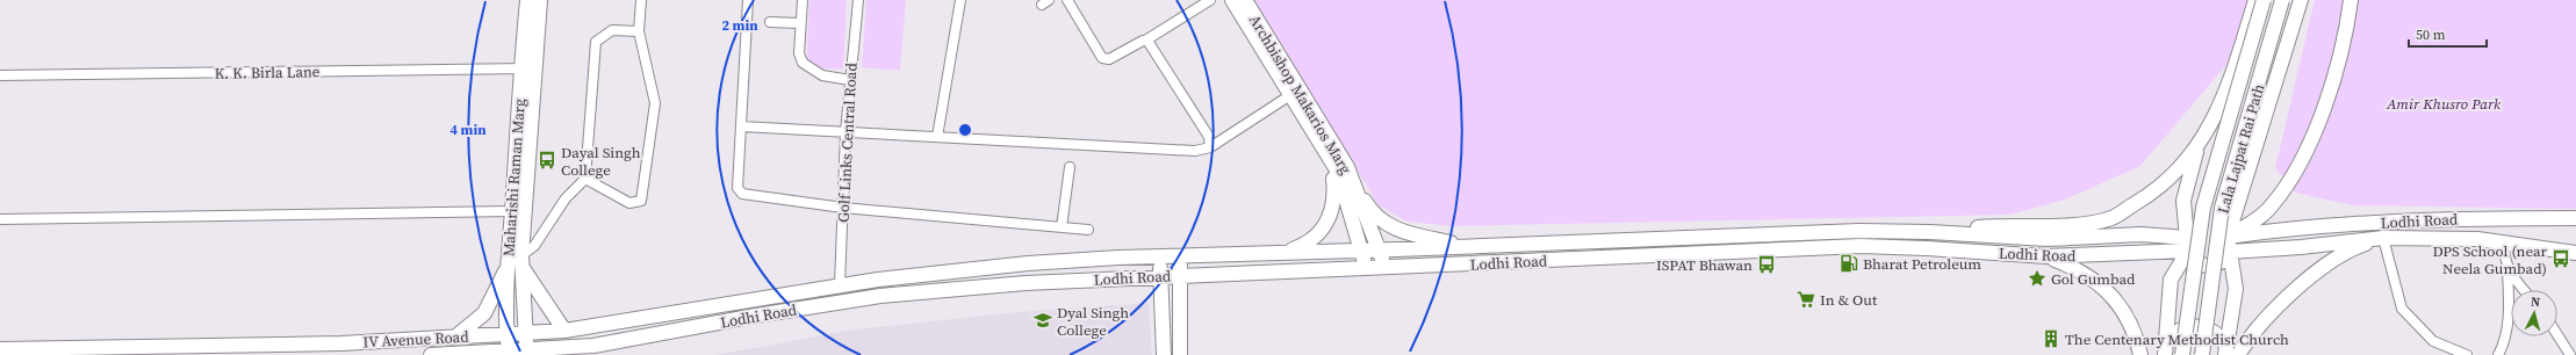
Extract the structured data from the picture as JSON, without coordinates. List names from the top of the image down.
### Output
{
  "streets": {
    "main road": [
      "Archbishop Makarios Marg",
      "Lala Lajpat Rai Path",
      "Maharishi Raman Marg",
      "Lodhi Road",
      "IV Avenue Road"
    ],
    "street": ["K. K. Birla Lane", "Golf Links Central Road"]
  },
  "crossings": [
    ["K. K. Birla Lane", "Maharishi Raman Marg"],
    ["Archbishop Makarios Marg", "Lodhi Road"],
    ["Golf Links Central Road", "Lodhi Road"],
    ["Maharishi Raman Marg", "Lodhi Road"],
    ["Maharishi Raman Marg", "IV Avenue Road"],
    ["Lodhi Road", "IV Avenue Road"]
  ],
  "parks": ["Amir Khusro Park"],
  "places": {
    "bus stop": ["Dayal Singh College", "DPS School (near Neela Gumbad)", "ISPAT Bhawan"],
    "fuel station": ["Bharat Petroleum"],
    "place": ["Gol Gumbad"],
    "supermarket": ["In & Out"],
    "school or university": ["Dyal Singh College"],
    "building": ["The Centenary Methodist Church"]
  },
  "scale_bar": "50 m",
  "north": "top",
  "rings": ["2 min", "4 min"]
}
